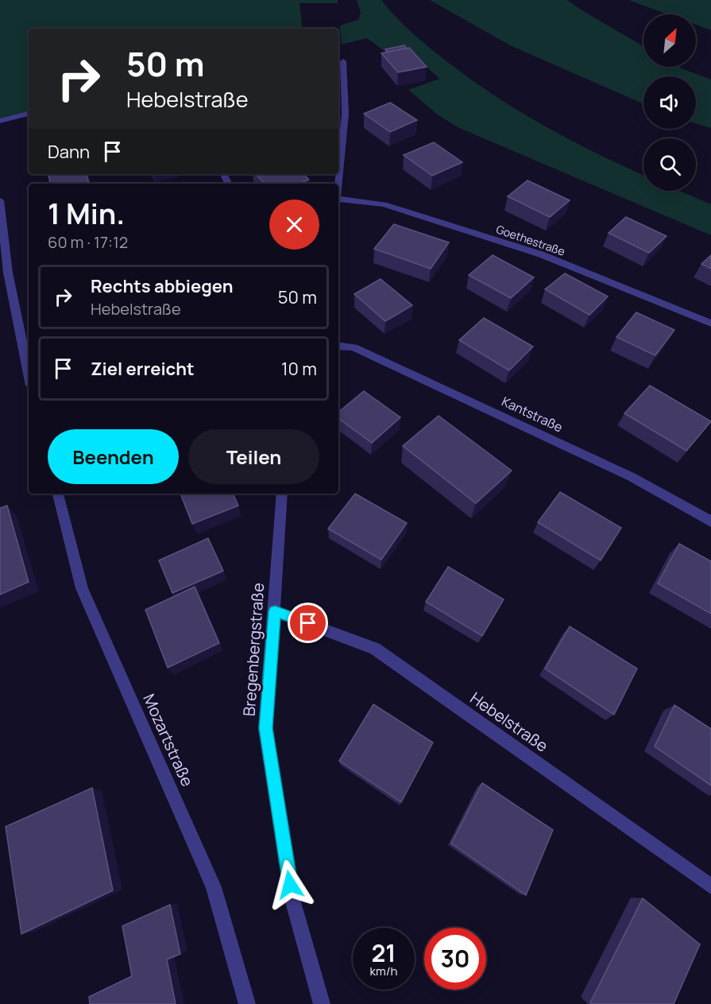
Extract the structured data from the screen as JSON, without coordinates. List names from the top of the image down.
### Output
{
  "streets": {
    "street": [
      "Goethestraße",
      "Kantstraße",
      "Bregenbergstraße",
      "Hebelstraße",
      "Mozartstraße"
    ]
  },
  "crossings": [
    ["Bregenbergstraße", "Hebelstraße"]
  ],
  "north": "top right",
  "page": {
    "turn": ["50 m", "Hebelstraße"],
    "then": "Dann",
    "heading": ["1 Min.", "60 m · 17:12"],
    "list": [
      {
        "name": "Rechts abbiegen",
        "note": "Hebelstraße",
        "value": "50 m"
      },
      {
        "name": "Ziel erreicht",
        "value": "10 m"
      }
    ],
    "buttons": ["Beenden", "Teilen"],
    "speed": "21 km/h",
    "limit": "30"
  }
}
